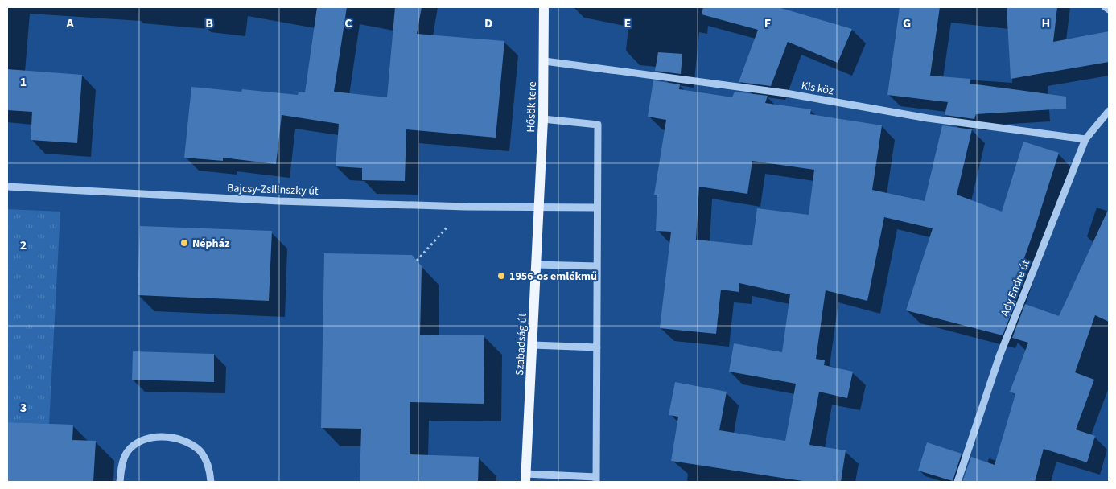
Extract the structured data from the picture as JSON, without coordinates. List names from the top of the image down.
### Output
{
  "streets": {
    "main road": ["Hősök tere", "Szabadság út"],
    "street": ["Kis köz", "Bajcsy-Zsilinszky út", "Ady Endre út"]
  },
  "crossings": [
    ["Kis köz", "Hősök tere"],
    ["Kis köz", "Ady Endre út"],
    ["Hősök tere", "Bajcsy-Zsilinszky út"],
    ["Hősök tere", "Szabadság út"],
    ["Bajcsy-Zsilinszky út", "Szabadság út"]
  ],
  "places": ["Népház", "1956-os emlékmű"],
  "grid": {
    "columns": [
      "A",
      "B",
      "C",
      "D",
      "E",
      "F",
      "G",
      "H"
    ],
    "rows": ["1", "2", "3"]
  }
}
